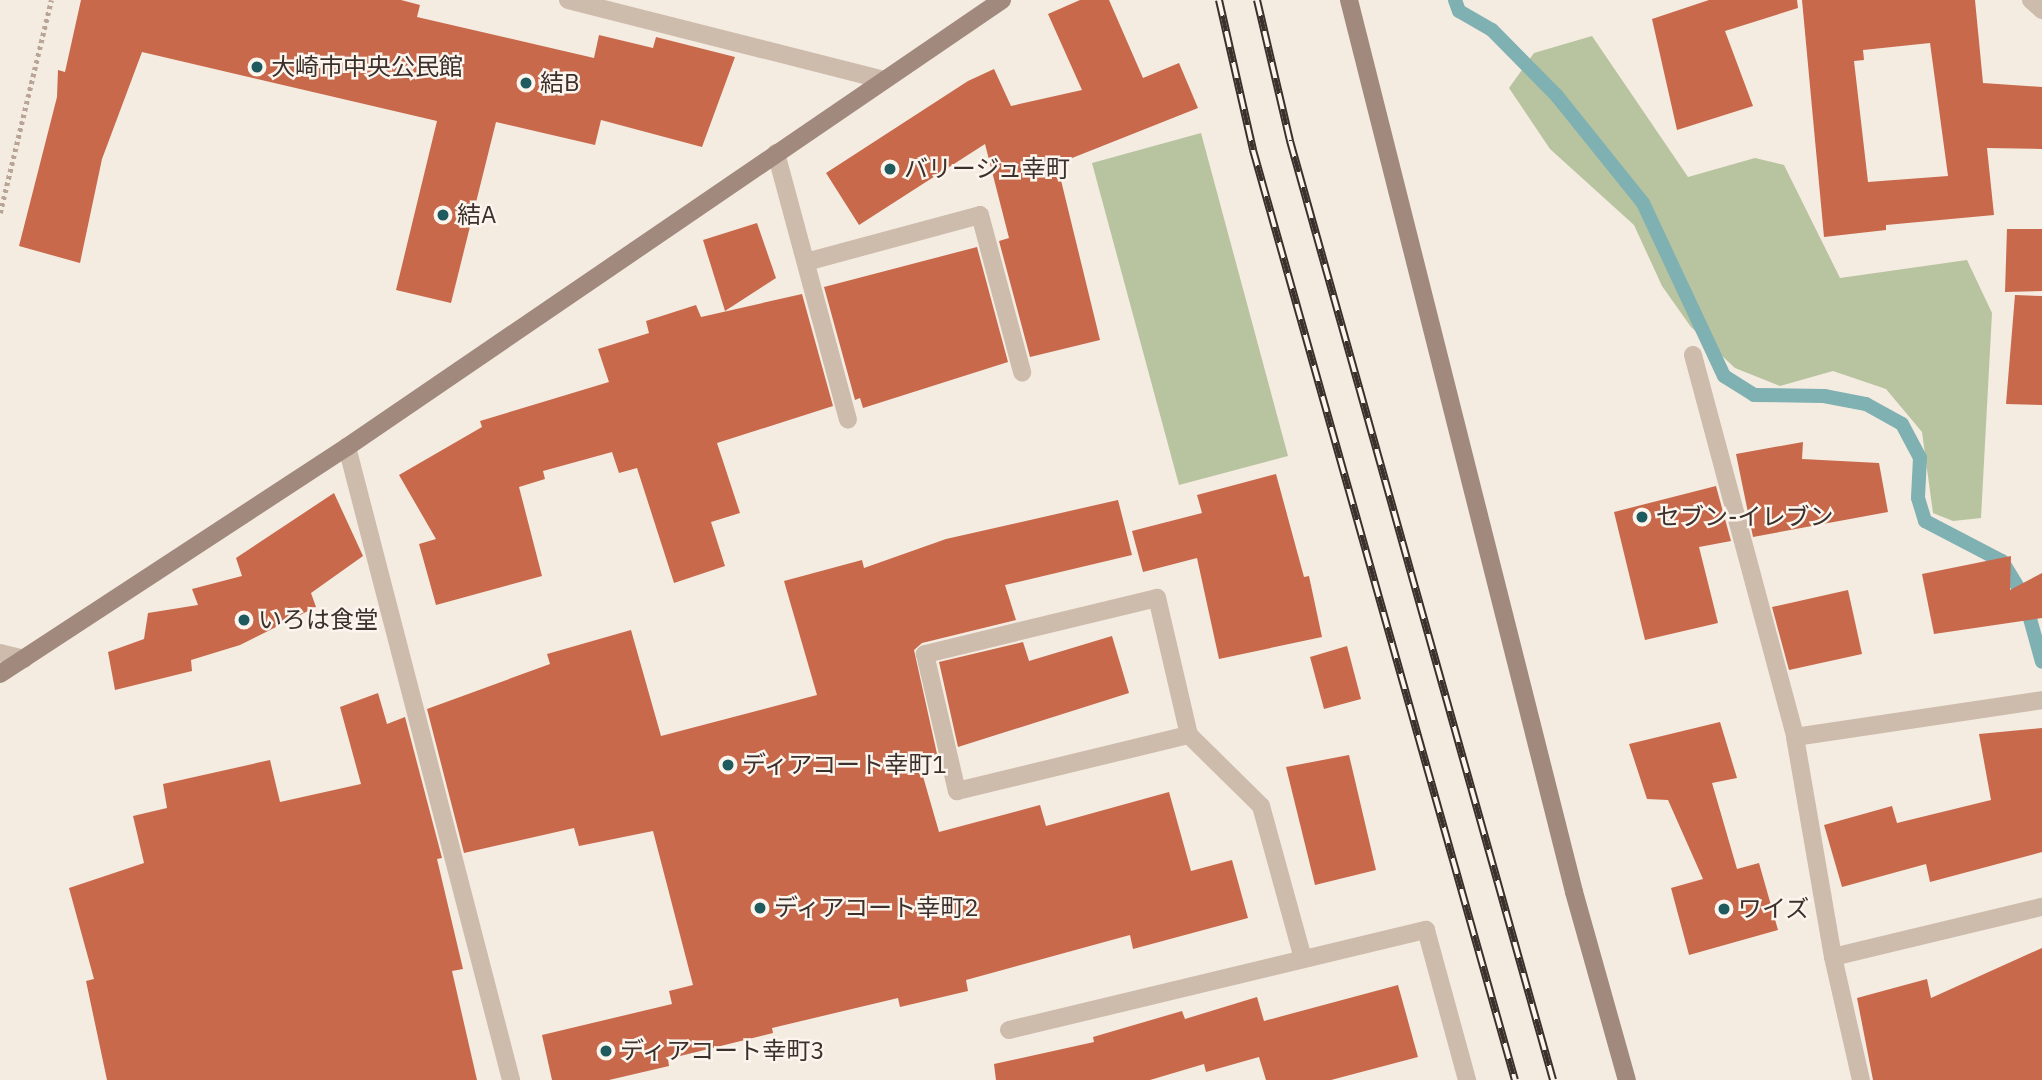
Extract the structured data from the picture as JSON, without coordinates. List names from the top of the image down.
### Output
{
  "places": [
    "大崎市中央公民館",
    "結B",
    "バリージュ幸町",
    "結A",
    "セブン-イレブン",
    "いろは食堂",
    "ディアコート幸町1",
    "ディアコート幸町2",
    "ワイズ",
    "ディアコート幸町3"
  ]
}
